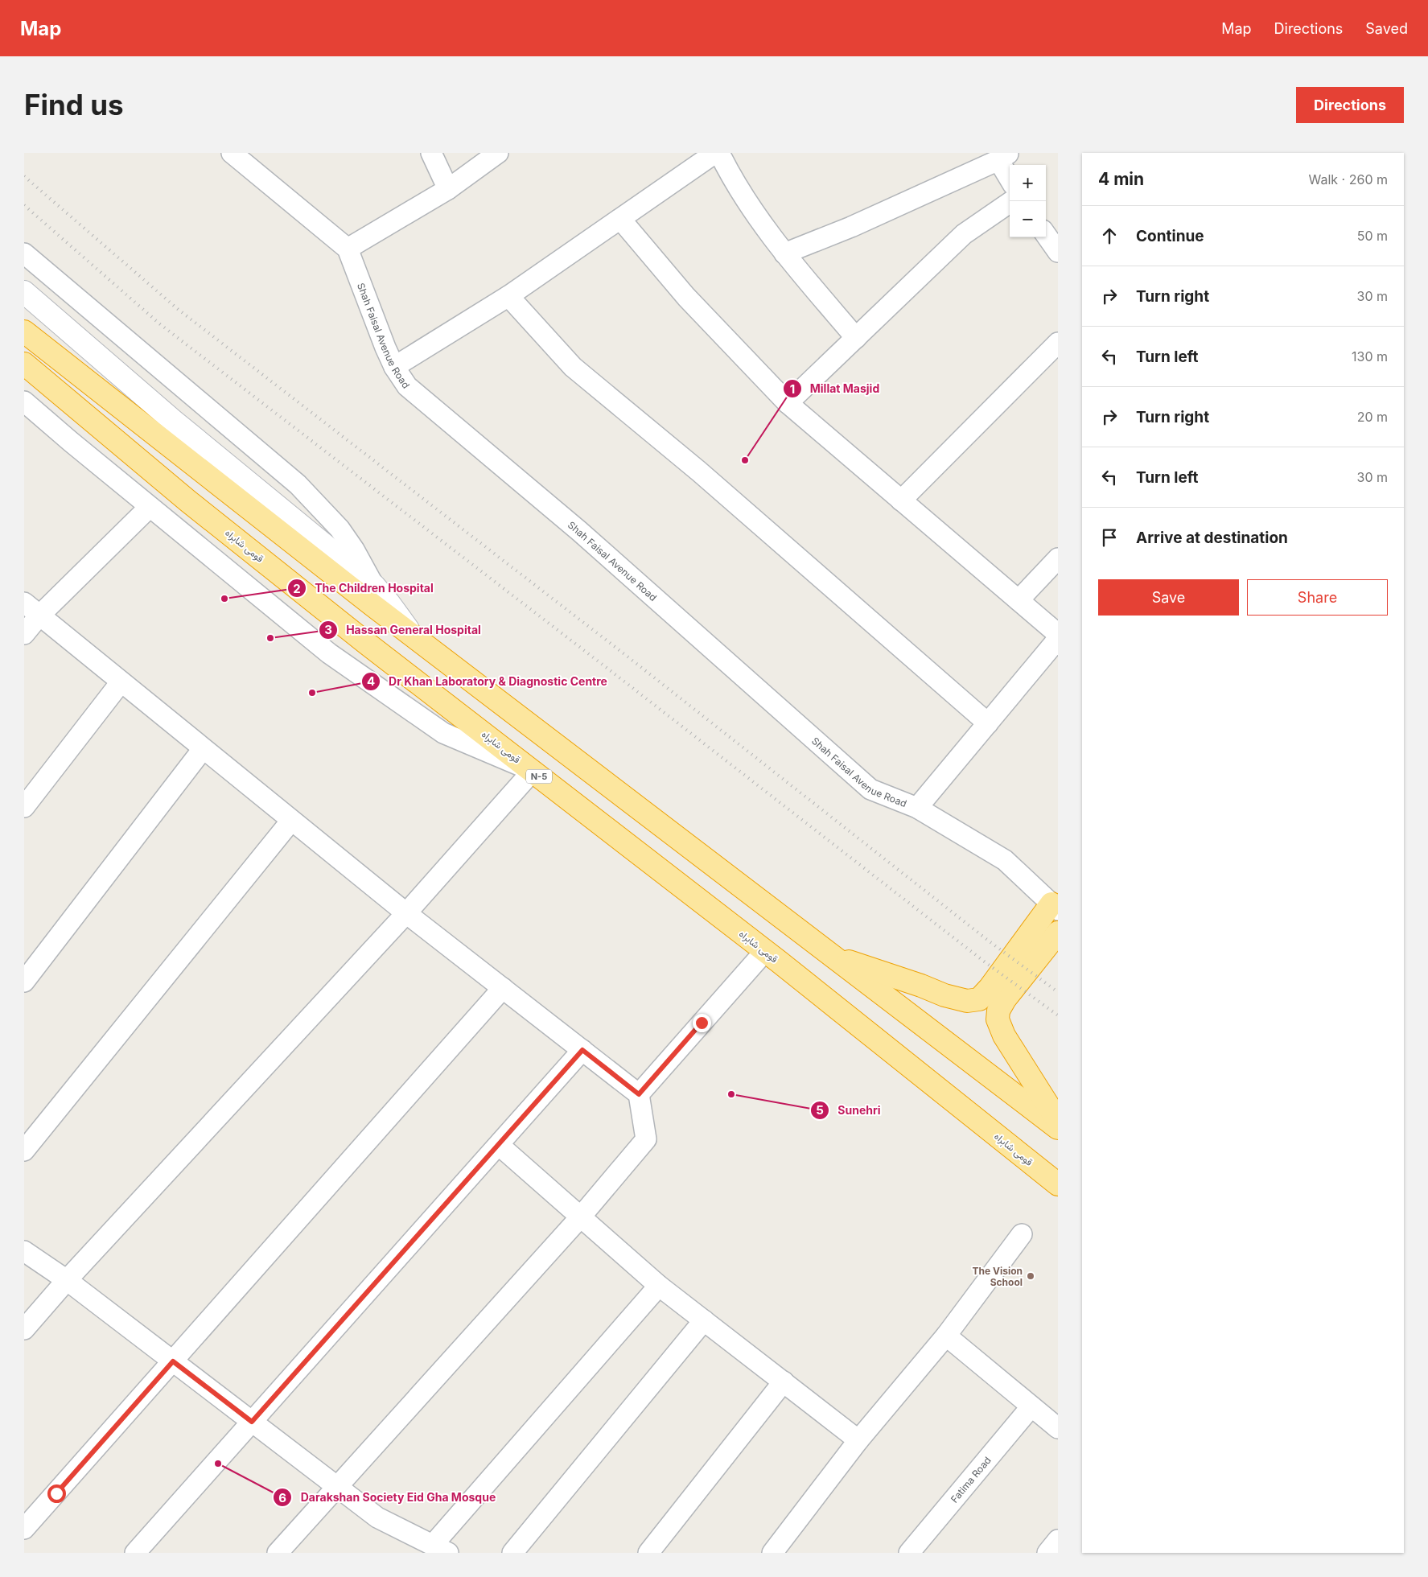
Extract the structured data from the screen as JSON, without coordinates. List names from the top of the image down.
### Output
{
  "streets": {
    "highway": ["قومی شاہراہ", "N-5"],
    "street": ["Shah Faisal Avenue Road", "Fatima Road"]
  },
  "places": [
    "Millat Masjid",
    "The Children Hospital",
    "Hassan General Hospital",
    "Dr Khan Laboratory & Diagnostic Centre",
    "Sunehri",
    "The Vision School",
    "Darakshan Society Eid Gha Mosque"
  ],
  "page": {
    "header": "Map",
    "nav": ["Map", "Directions", "Saved"],
    "buttons": [
      "Directions",
      ["Save", "Share"]
    ],
    "title": "Find us",
    "heading": ["4 min", "Walk · 260 m"],
    "map_buttons": ["+", "−"],
    "list": [
      ["Continue", "50 m"],
      ["Turn right", "30 m"],
      ["Turn left", "130 m"],
      ["Turn right", "20 m"],
      ["Turn left", "30 m"],
      "Arrive at destination"
    ]
  }
}
